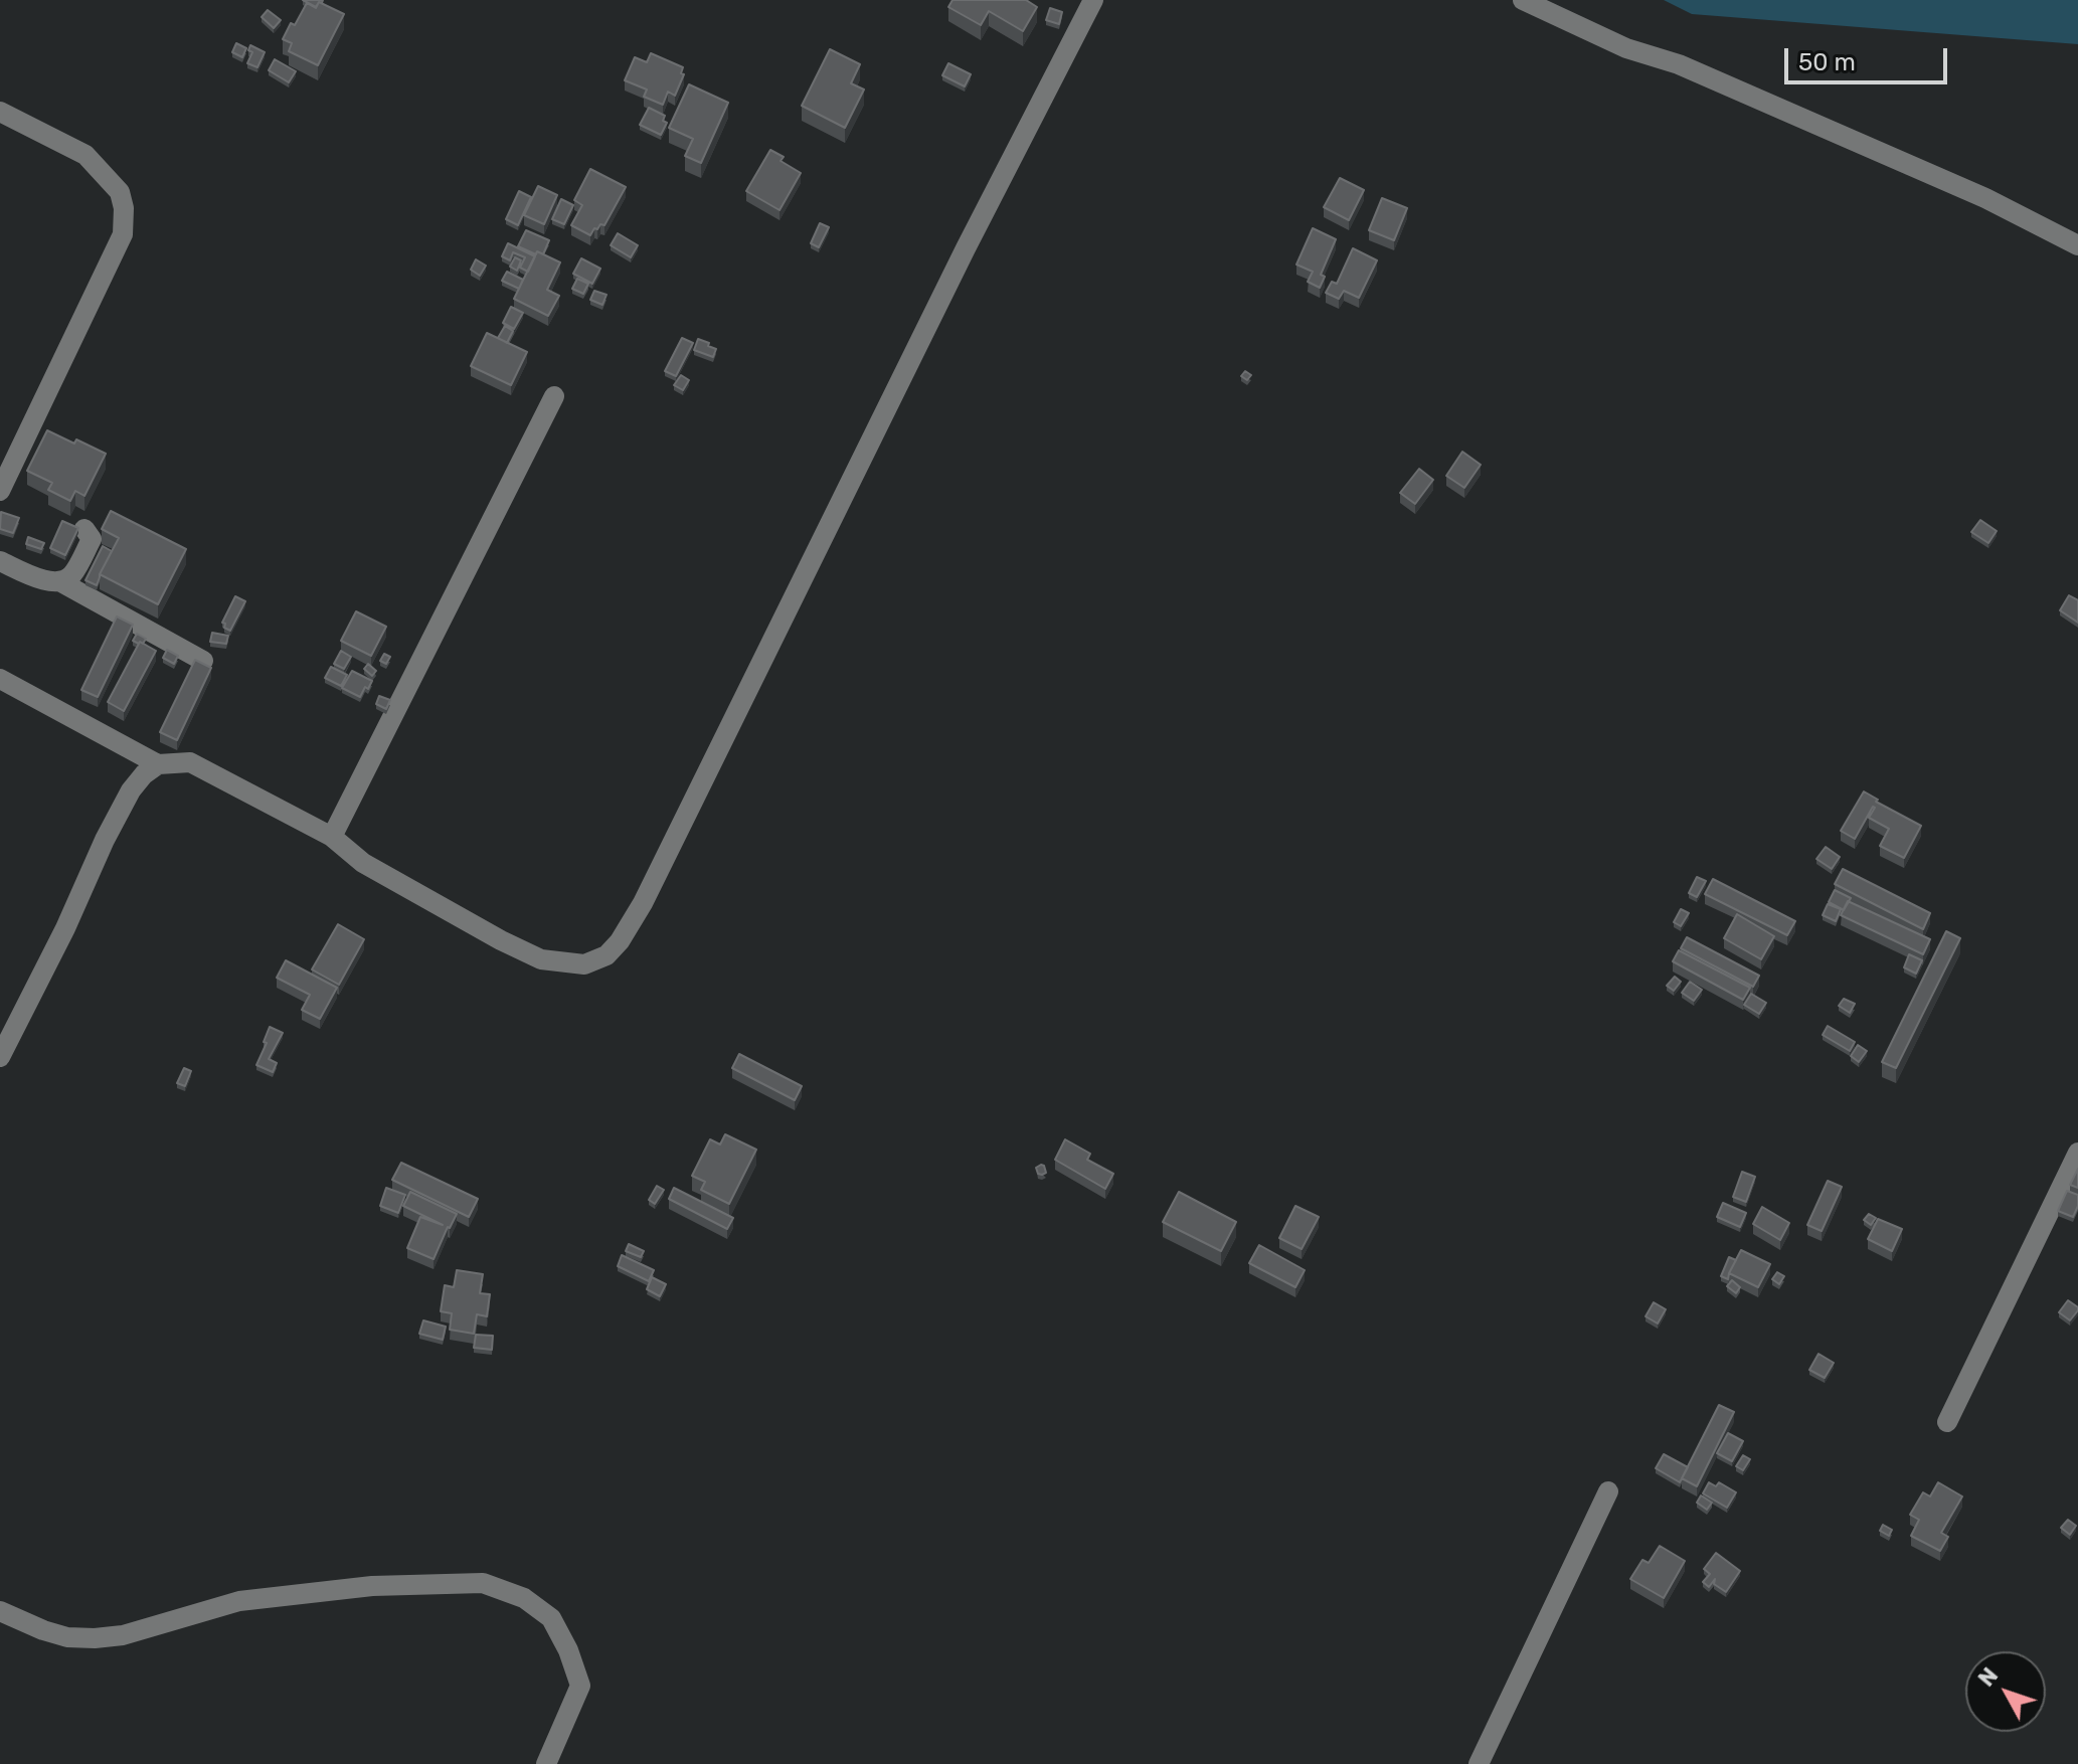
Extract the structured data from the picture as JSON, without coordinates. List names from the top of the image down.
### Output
{
  "scale_bar": "50 m",
  "north": "top left"
}
